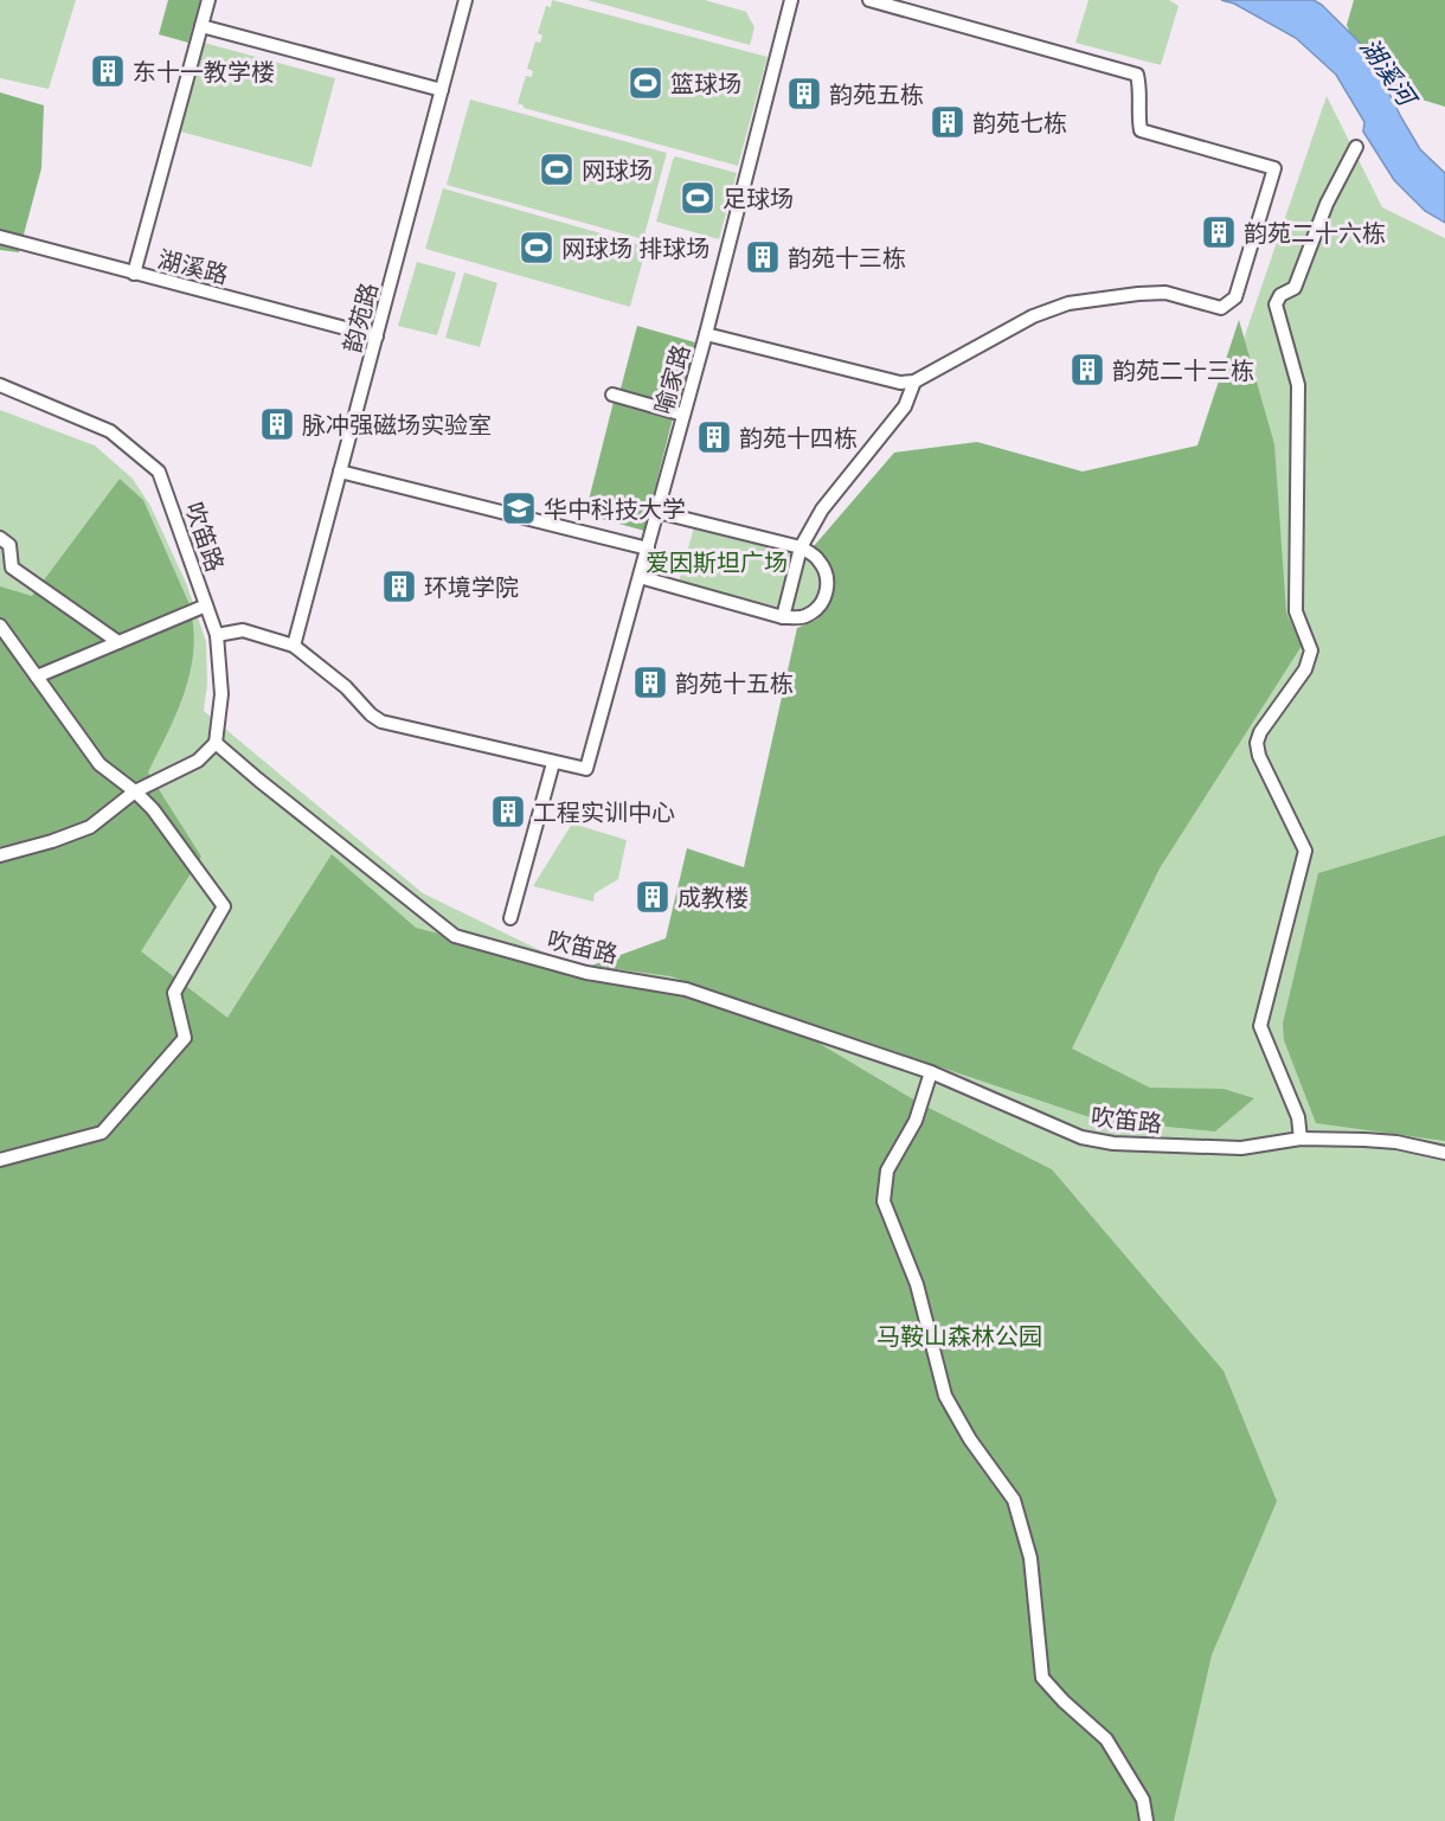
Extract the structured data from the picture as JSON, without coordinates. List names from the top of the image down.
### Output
{
  "streets": {
    "street": [
      "湖溪路",
      "韵苑路",
      "喻家路",
      "吹笛路"
    ]
  },
  "crossings": [
    ["湖溪路", "韵苑路"]
  ],
  "water": ["湖溪河"],
  "parks": ["爱因斯坦广场", "马鞍山森林公园"],
  "places": {
    "building": [
      "东十一教学楼",
      "韵苑五栋",
      "韵苑七栋",
      "韵苑二十六栋",
      "韵苑十三栋",
      "韵苑二十三栋",
      "脉冲强磁场实验室",
      "韵苑十四栋",
      "环境学院",
      "韵苑十五栋",
      "工程实训中心",
      "成教楼"
    ],
    "sports": [
      "篮球场",
      "网球场",
      "足球场",
      "网球场 排球场"
    ],
    "school or university": ["华中科技大学"]
  }
}
